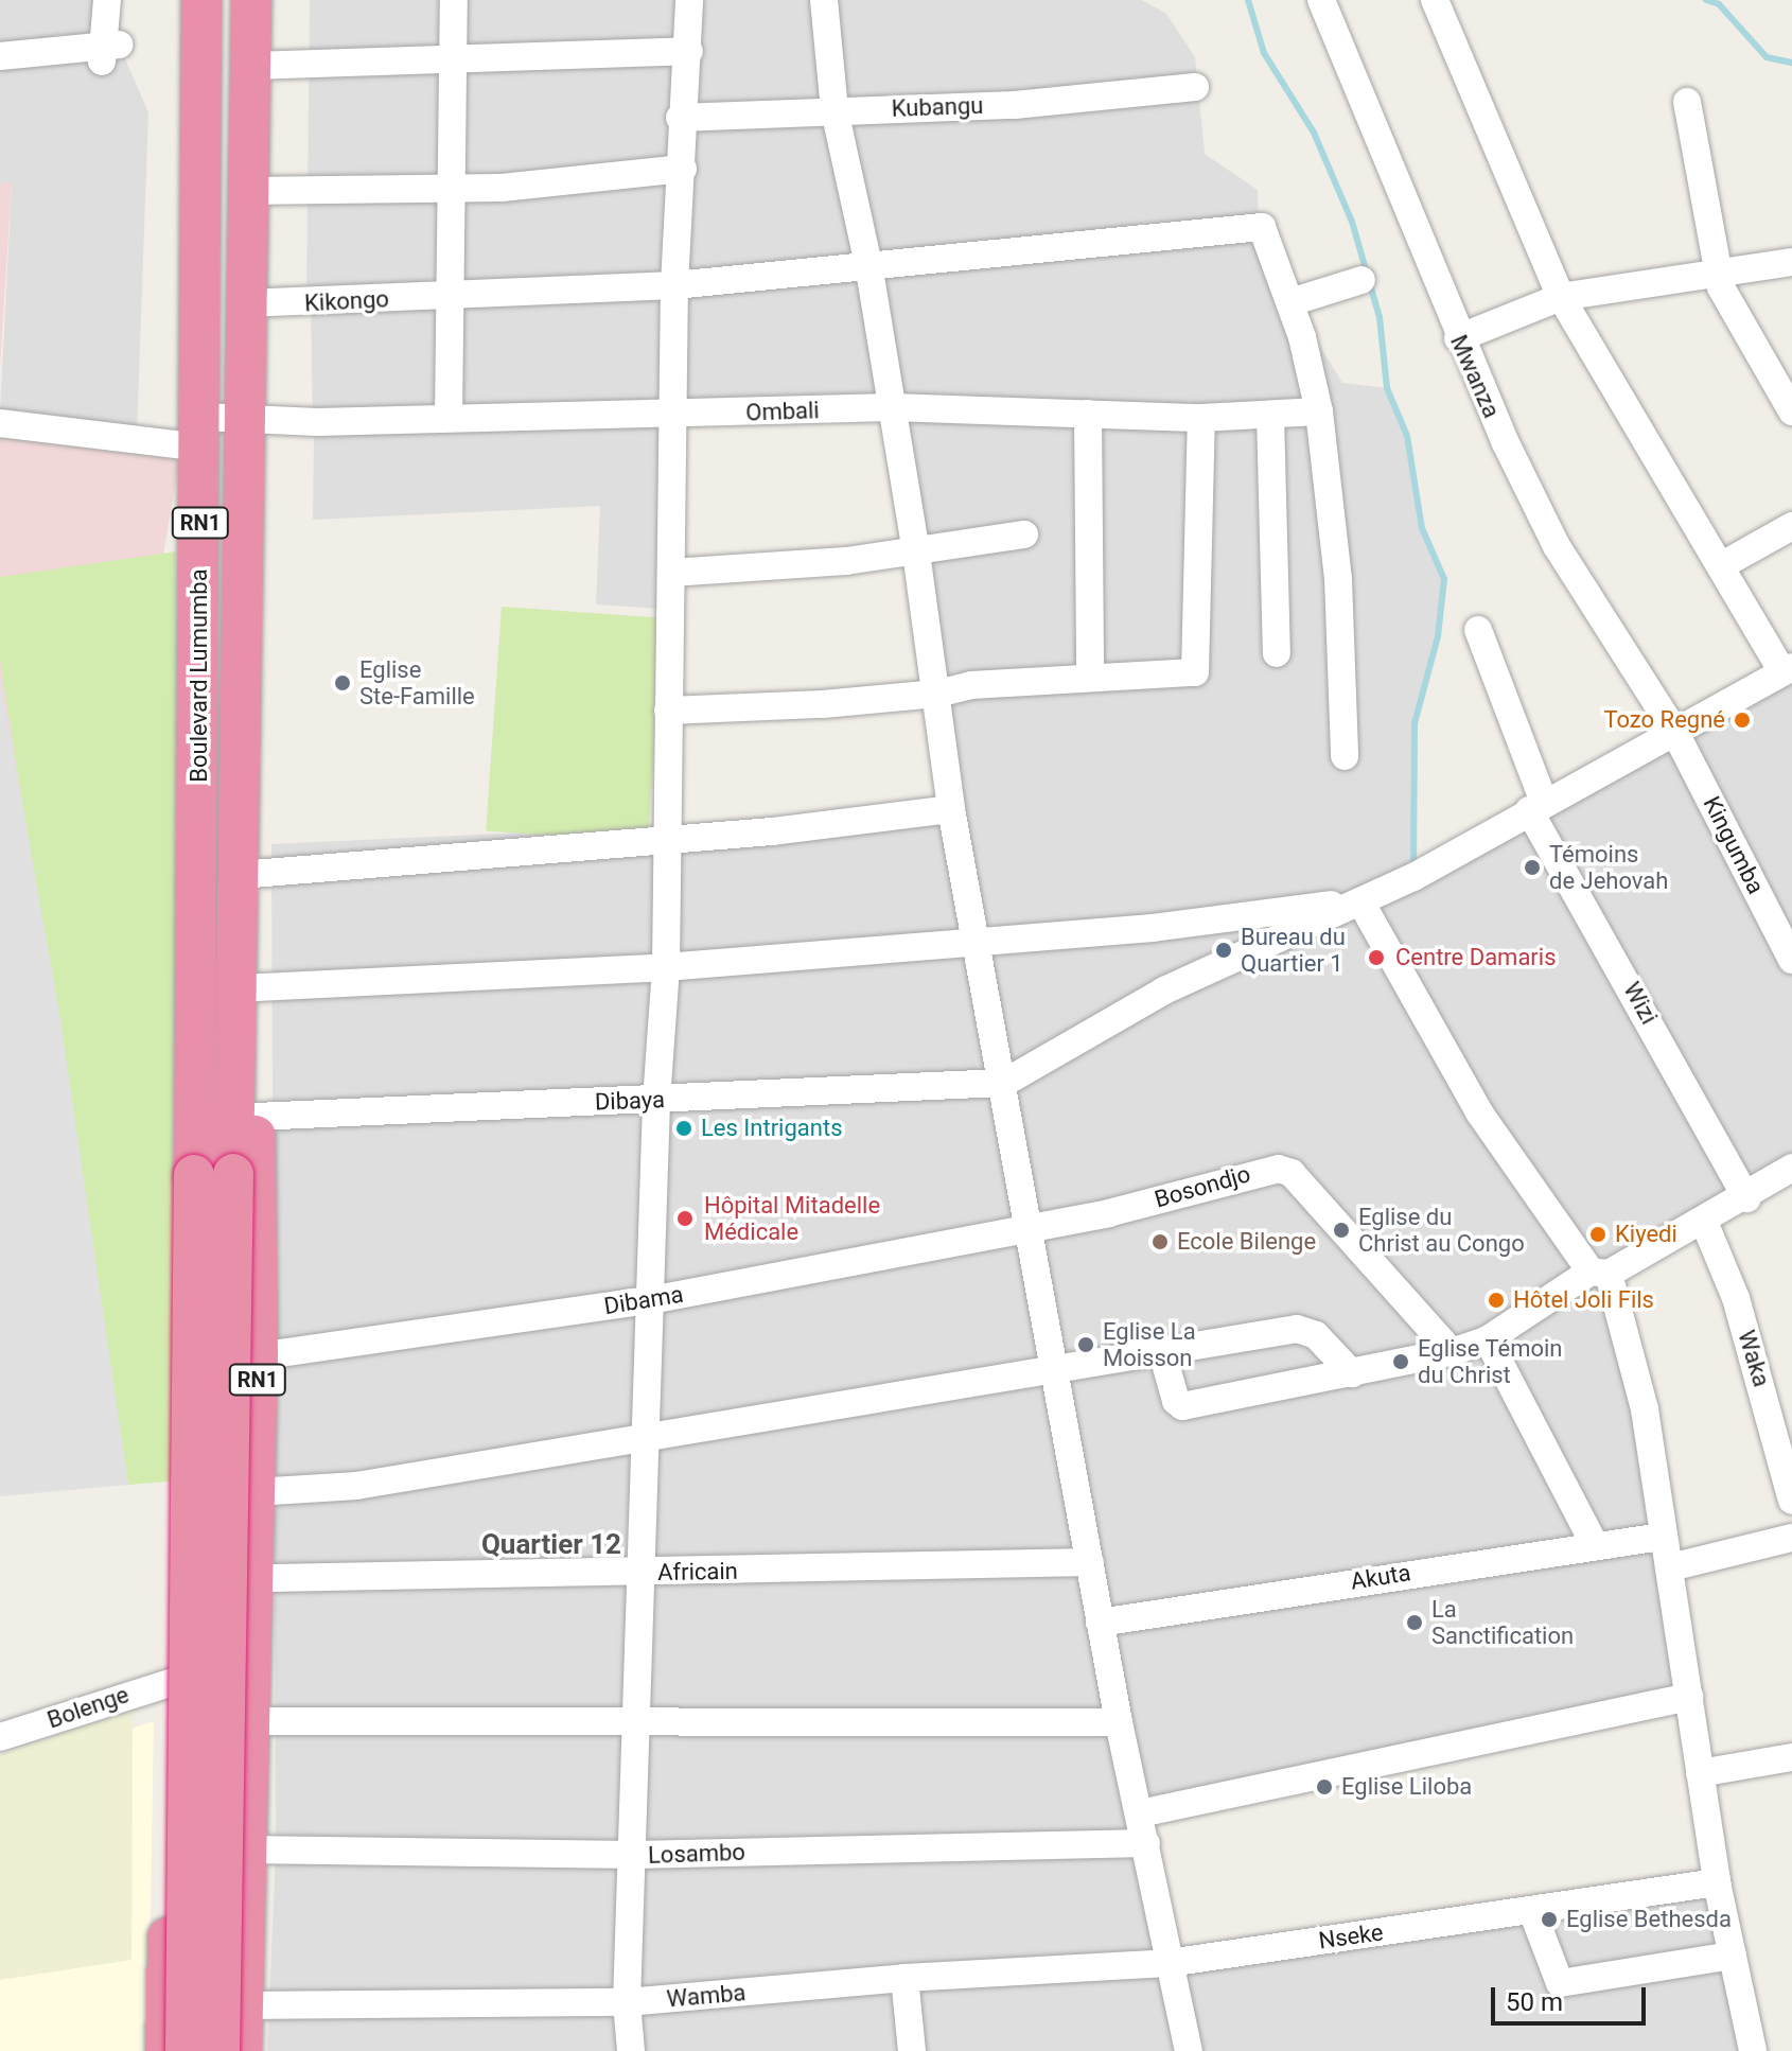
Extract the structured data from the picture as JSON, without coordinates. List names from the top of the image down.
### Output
{
  "streets": {
    "highway": ["RN1", "Boulevard Lumumba"],
    "street": [
      "Kubangu",
      "Kikongo",
      "Mwanza",
      "Ombali",
      "Kingumba",
      "Wizi",
      "Dibaya",
      "Bosondjo",
      "Dibama",
      "Waka",
      "Africain",
      "Akuta",
      "Bolenge",
      "Losambo",
      "Nseke",
      "Wamba"
    ]
  },
  "crossings": [
    ["Kikongo", "Boulevard Lumumba"],
    ["Mwanza", "Kingumba"],
    ["Ombali", "Boulevard Lumumba"],
    ["RN1", "Boulevard Lumumba"],
    ["RN1", "Dibaya"],
    ["RN1", "Dibama"],
    ["RN1", "Africain"],
    ["RN1", "Bolenge"],
    ["RN1", "Losambo"],
    ["RN1", "Wamba"],
    ["Bosondjo", "Dibama"],
    ["Nseke", "Wamba"]
  ],
  "districts": ["Quartier 12"],
  "places": [
    "Eglise Ste-Famille",
    "Tozo Regné",
    "Témoins de Jehovah",
    "Bureau du Quartier 1",
    "Centre Damaris",
    "Les Intrigants",
    "Hôpital Mitadelle Médicale",
    "Eglise du Christ au Congo",
    "Kiyedi",
    "Ecole Bilenge",
    "Hôtel Joli Fils",
    "Eglise La Moisson",
    "Eglise Témoin du Christ",
    "La Sanctification",
    "Eglise Liloba",
    "Eglise Bethesda"
  ],
  "scale_bar": "50 m"
}
